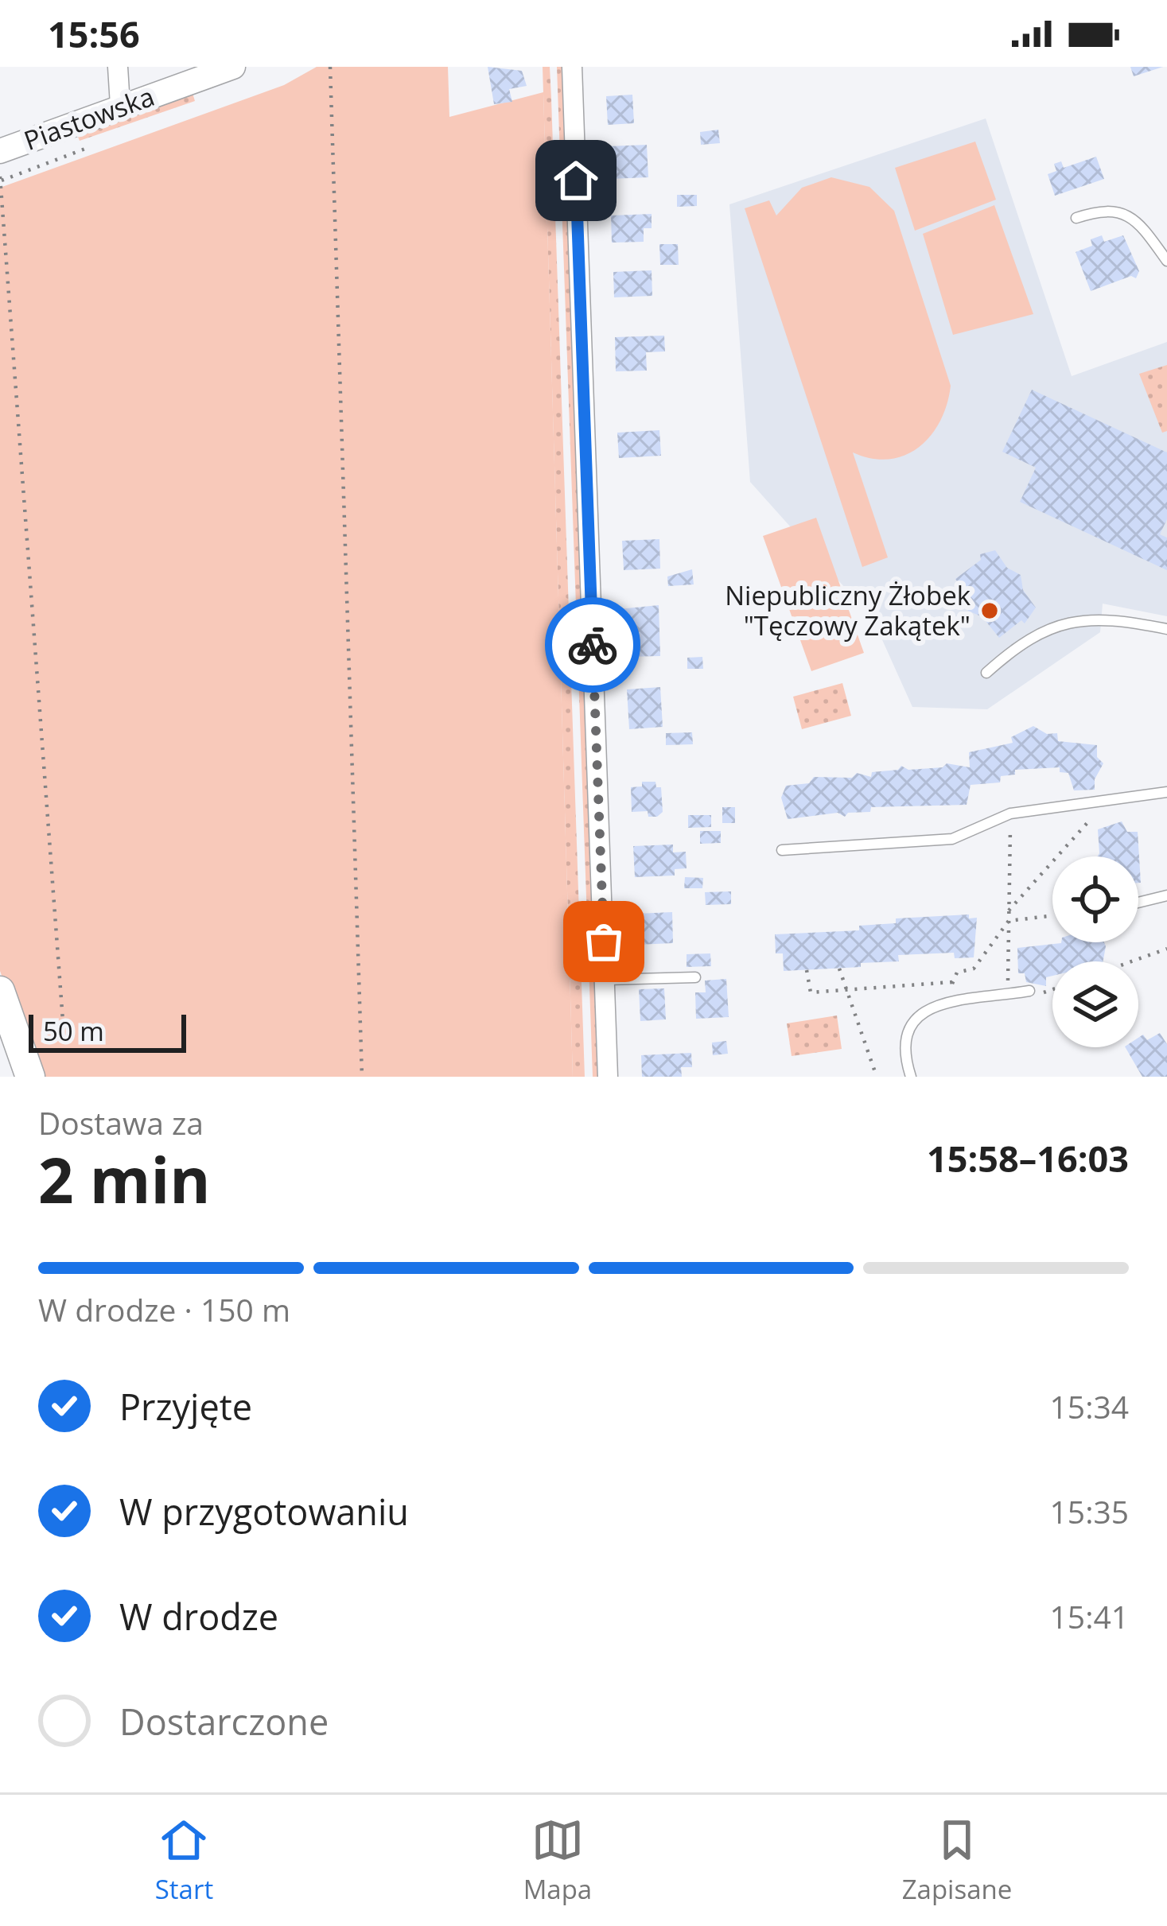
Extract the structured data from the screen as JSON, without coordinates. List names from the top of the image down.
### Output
{
  "streets": {
    "street": ["Piastowska"]
  },
  "places": ["Niepubliczny Żłobek \"Tęczowy Zakątek\""],
  "scale_bar": "50 m",
  "page": {
    "status": "15:56",
    "scale": "50 m",
    "heading": ["2 min", "Dostawa za", "15:58–16:03"],
    "bar": "W drodze · 150 m",
    "list": [
      ["Przyjęte", "15:34"],
      ["W przygotowaniu", "15:35"],
      ["W drodze", "15:41"],
      "Dostarczone"
    ],
    "tabs": ["Start", "Mapa", "Zapisane"]
  }
}
